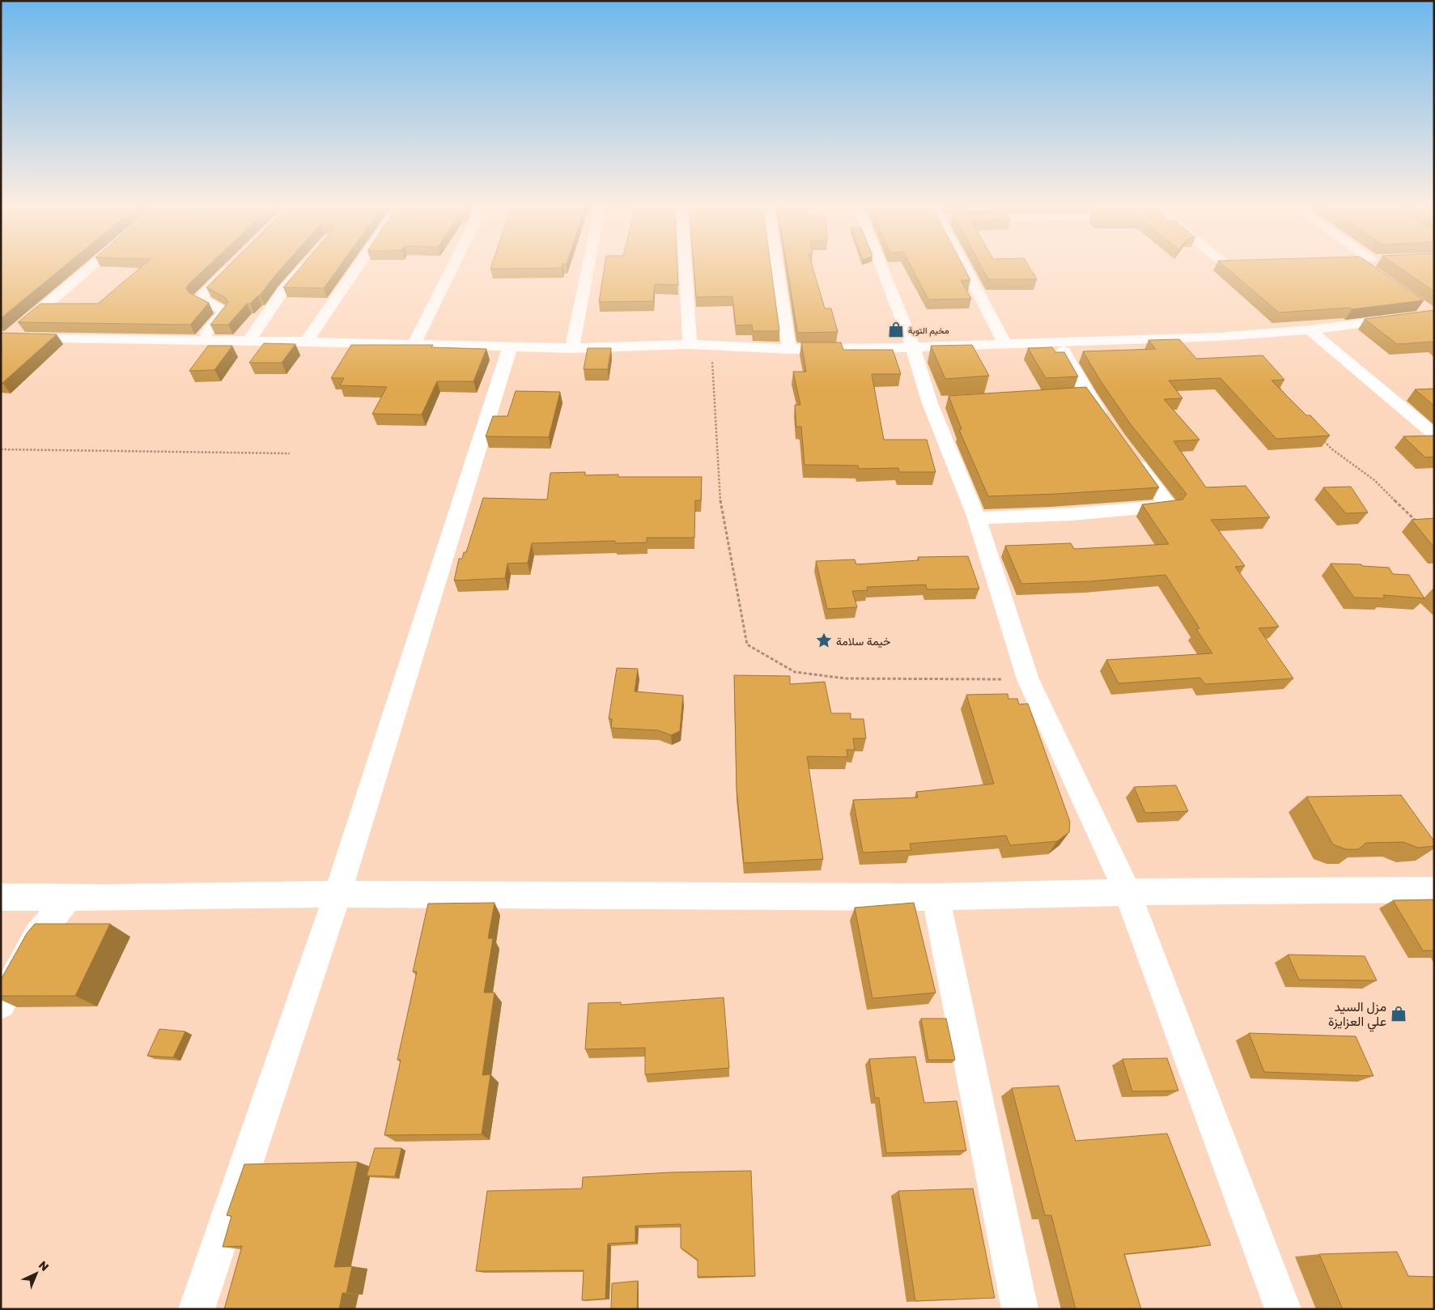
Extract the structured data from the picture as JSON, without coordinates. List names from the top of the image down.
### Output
{
  "places": {
    "shop": ["مخيم التوبة", "مزل السيد علي العزايزة"],
    "place": ["خيمة سلامة"]
  },
  "north": "top right"
}
